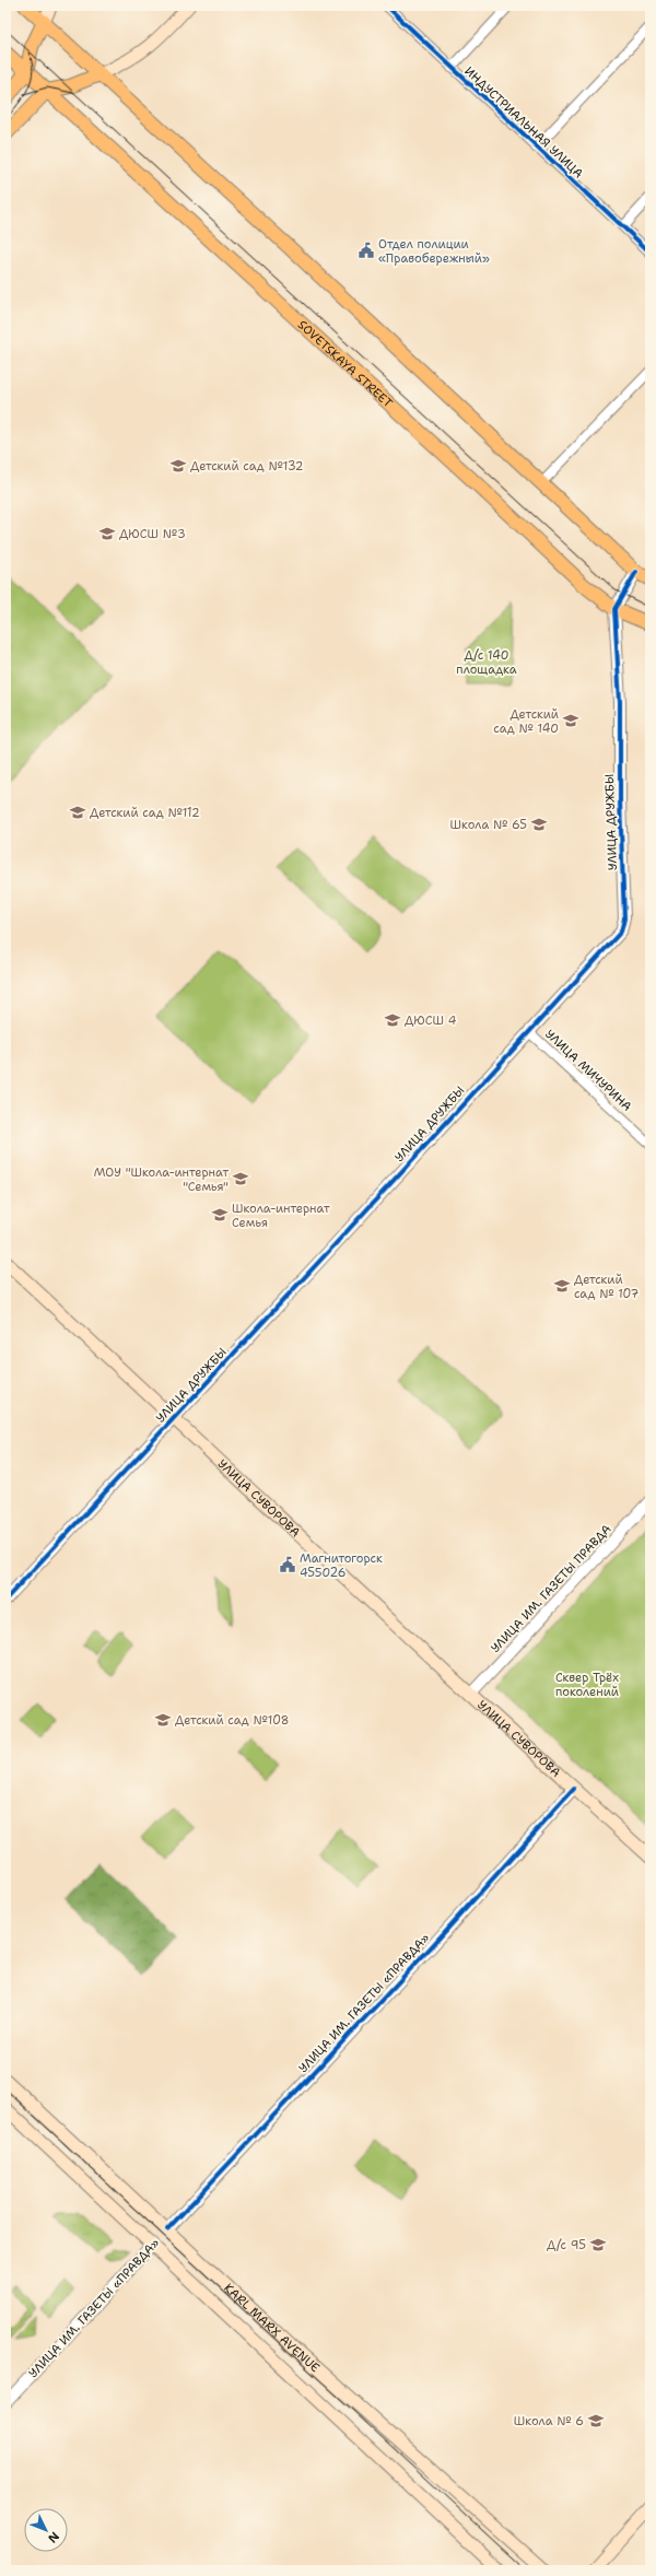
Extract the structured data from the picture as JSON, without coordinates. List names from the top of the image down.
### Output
{
  "streets": {
    "main road": [
      "SOVETSKAYA STREET",
      "УЛИЦА СУВОРОВА",
      "УЛИЦА ИМ. ГАЗЕТЫ «ПРАВДА»",
      "KARL MARX AVENUE"
    ],
    "street": [
      "ИНДУСТРИАЛЬНАЯ УЛИЦА",
      "УЛИЦА ДРУЖБЫ",
      "УЛИЦА МИЧУРИНА",
      "УЛИЦА ИМ. ГАЗЕТЫ ПРАВДА"
    ]
  },
  "crossings": [
    ["SOVETSKAYA STREET", "УЛИЦА ДРУЖБЫ"],
    ["УЛИЦА ДРУЖБЫ", "УЛИЦА МИЧУРИНА"],
    ["УЛИЦА ДРУЖБЫ", "УЛИЦА СУВОРОВА"],
    ["УЛИЦА СУВОРОВА", "УЛИЦА ИМ. ГАЗЕТЫ ПРАВДА"],
    ["УЛИЦА СУВОРОВА", "УЛИЦА ИМ. ГАЗЕТЫ «ПРАВДА»"],
    ["УЛИЦА ИМ. ГАЗЕТЫ «ПРАВДА»", "KARL MARX AVENUE"]
  ],
  "parks": ["Д/с 140 площадка", "Сквер Трёх поколений"],
  "places": {
    "public building": ["Отдел полиции «Правобережный»", "Магнитогорск 455026"],
    "school or university": [
      "Детский сад №132",
      "ДЮСШ №3",
      "Детский сад № 140",
      "Детский сад №112",
      "Школа № 65",
      "ДЮСШ 4",
      "МОУ \"Школа-интернат \"Семья\"",
      "Школа-интернат Семья",
      "Детский сад № 107",
      "Детский сад №108",
      "Д/с 95",
      "Школа № 6"
    ]
  },
  "north": "bottom right"
}
